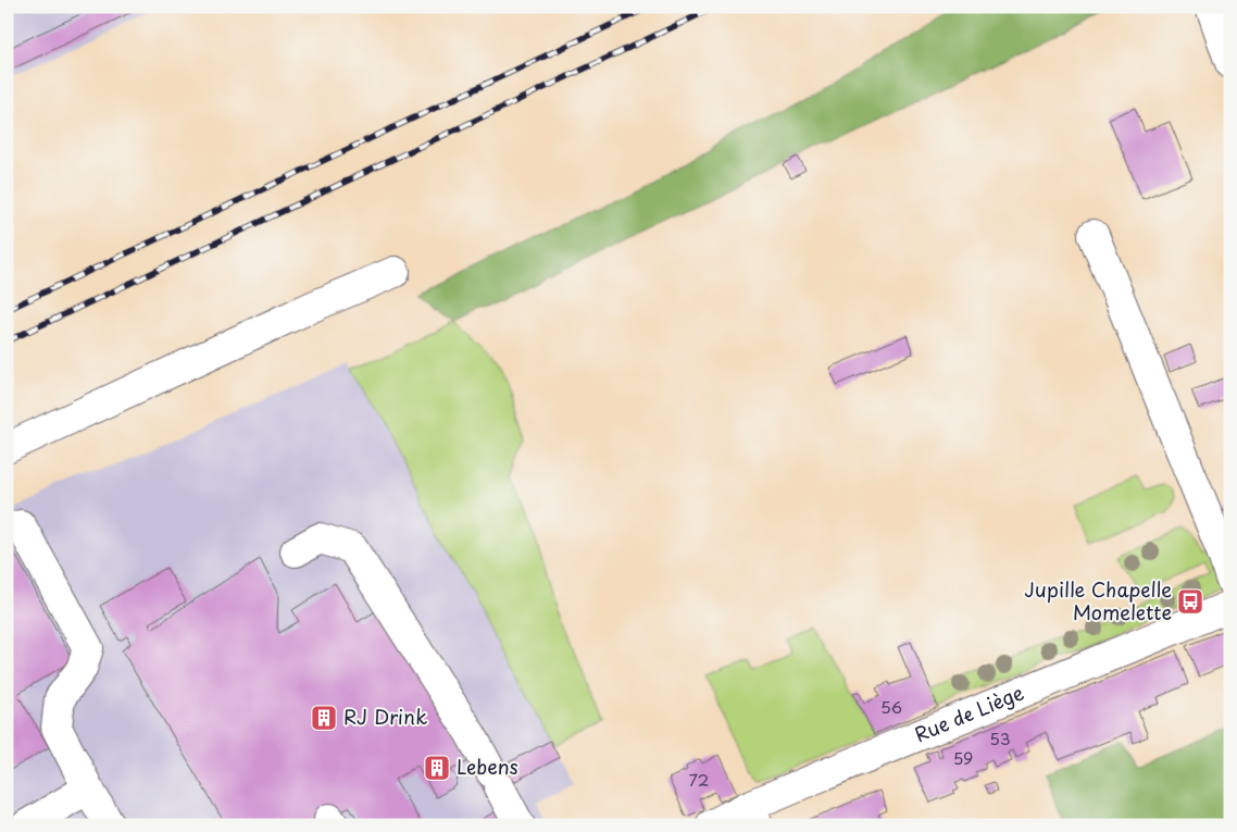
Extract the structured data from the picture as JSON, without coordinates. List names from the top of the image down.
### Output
{
  "streets": {
    "main road": ["Rue de Liège"]
  },
  "places": {
    "bus stop": ["Jupille Chapelle Momelette"],
    "building": ["RJ Drink", "Lebens"]
  },
  "house_numbers": [
    "56",
    "53",
    "59",
    "72"
  ]
}
